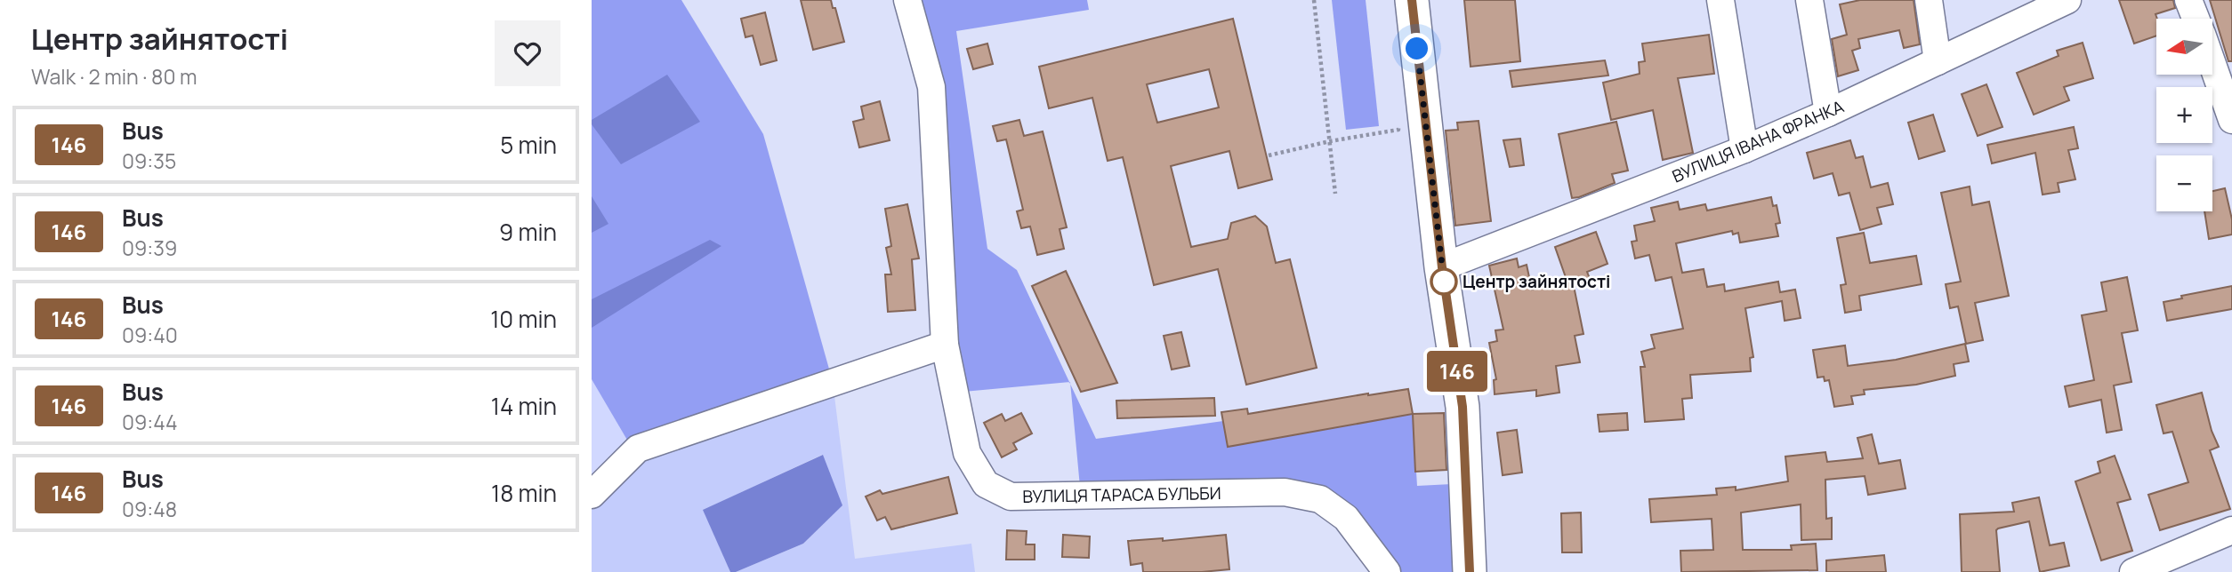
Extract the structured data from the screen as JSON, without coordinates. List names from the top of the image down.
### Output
{
  "streets": {
    "street": ["ВУЛИЦЯ ІВАНА ФРАНКА", "ВУЛИЦЯ ТАРАСА БУЛЬБИ"]
  },
  "places": ["Центр зайнятості"],
  "lines": ["bus line 146"],
  "north": "left",
  "page": {
    "heading": ["Центр зайнятості", "Walk · 2 min · 80 m"],
    "on_map": "146",
    "map_buttons": ["+", "−"],
    "list": [
      {
        "mark": "146",
        "name": "Bus",
        "note": "09:35",
        "value": "5 min"
      },
      {
        "mark": "146",
        "name": "Bus",
        "note": "09:39",
        "value": "9 min"
      },
      {
        "mark": "146",
        "name": "Bus",
        "note": "09:40",
        "value": "10 min"
      },
      {
        "mark": "146",
        "name": "Bus",
        "note": "09:44",
        "value": "14 min"
      },
      {
        "mark": "146",
        "name": "Bus",
        "note": "09:48",
        "value": "18 min"
      }
    ]
  }
}
